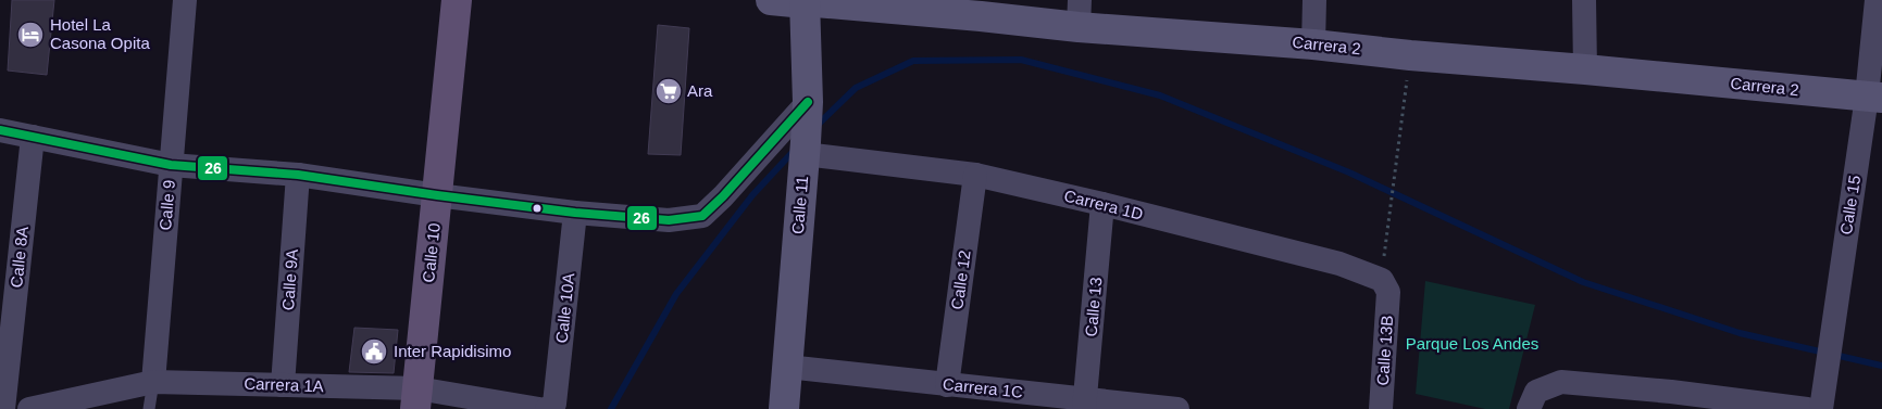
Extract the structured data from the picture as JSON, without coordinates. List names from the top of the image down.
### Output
{
  "streets": {
    "main road": ["Carrera 2", "Calle 11", "Calle 10"],
    "street": [
      "Calle 9",
      "Carrera 1D",
      "Calle 15",
      "Calle 8A",
      "Calle 9A",
      "Calle 12",
      "Calle 13",
      "Calle 10A",
      "Calle 13B",
      "Carrera 1A",
      "Carrera 1C"
    ]
  },
  "crossings": [
    ["Carrera 2", "Calle 11"],
    ["Carrera 2", "Calle 15"],
    ["Calle 9", "Carrera 1A"],
    ["Calle 11", "Carrera 1D"],
    ["Calle 11", "Carrera 1C"],
    ["Carrera 1D", "Calle 12"],
    ["Carrera 1D", "Calle 13"],
    ["Carrera 1D", "Calle 13B"],
    ["Calle 10", "Carrera 1A"],
    ["Calle 9A", "Carrera 1A"],
    ["Calle 12", "Carrera 1C"],
    ["Calle 13", "Carrera 1C"],
    ["Calle 10A", "Carrera 1A"]
  ],
  "parks": ["Parque Los Andes"],
  "places": {
    "hotel": ["Hotel La Casona Opita"],
    "supermarket": ["Ara"],
    "public building": ["Inter Rapidisimo"]
  },
  "lines": ["transit line 26"]
}
